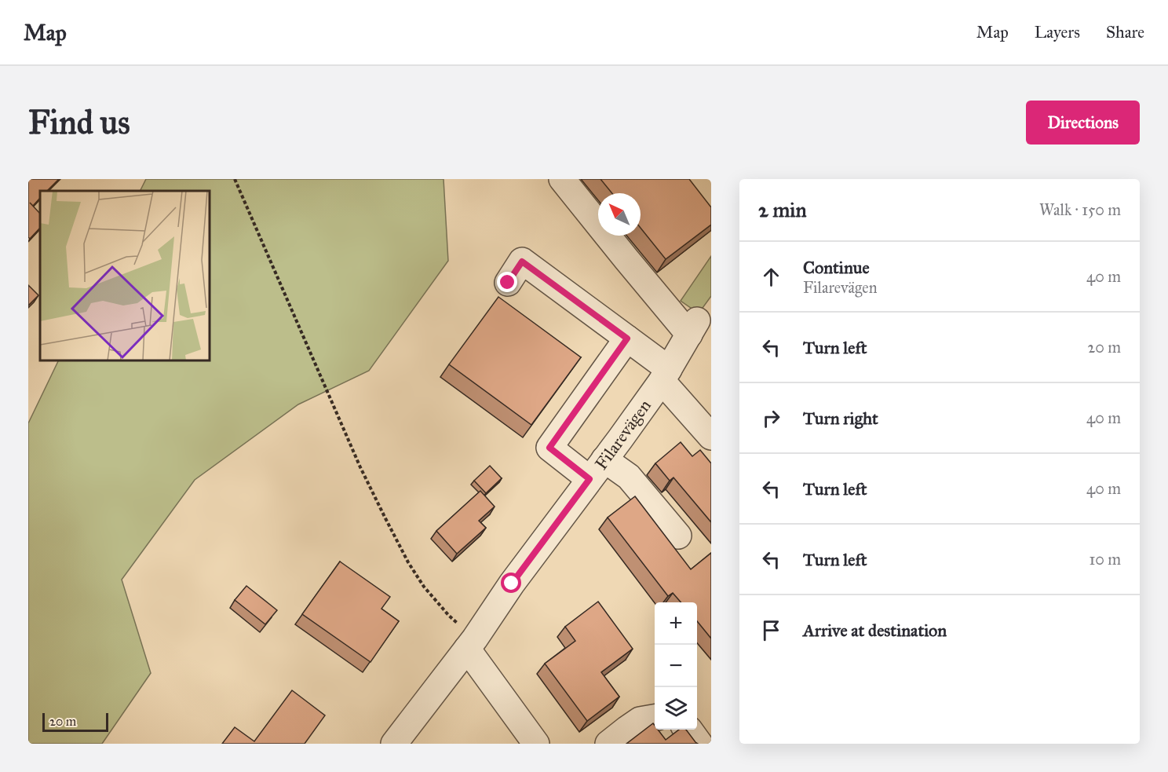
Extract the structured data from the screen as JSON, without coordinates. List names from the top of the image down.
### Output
{
  "streets": {
    "street": ["Filarevägen"]
  },
  "scale_bar": "20 m",
  "north": "top left",
  "page": {
    "header": "Map",
    "nav": ["Map", "Layers", "Share"],
    "buttons": "Directions",
    "title": "Find us",
    "heading": ["2 min", "Walk · 150 m"],
    "list": [
      ["Continue", "Filarevägen", "40 m"],
      ["Turn left", "20 m"],
      ["Turn right", "40 m"],
      ["Turn left", "40 m"],
      ["Turn left", "10 m"],
      "Arrive at destination"
    ],
    "map_buttons": ["+", "−"],
    "scale": "20 m"
  }
}
